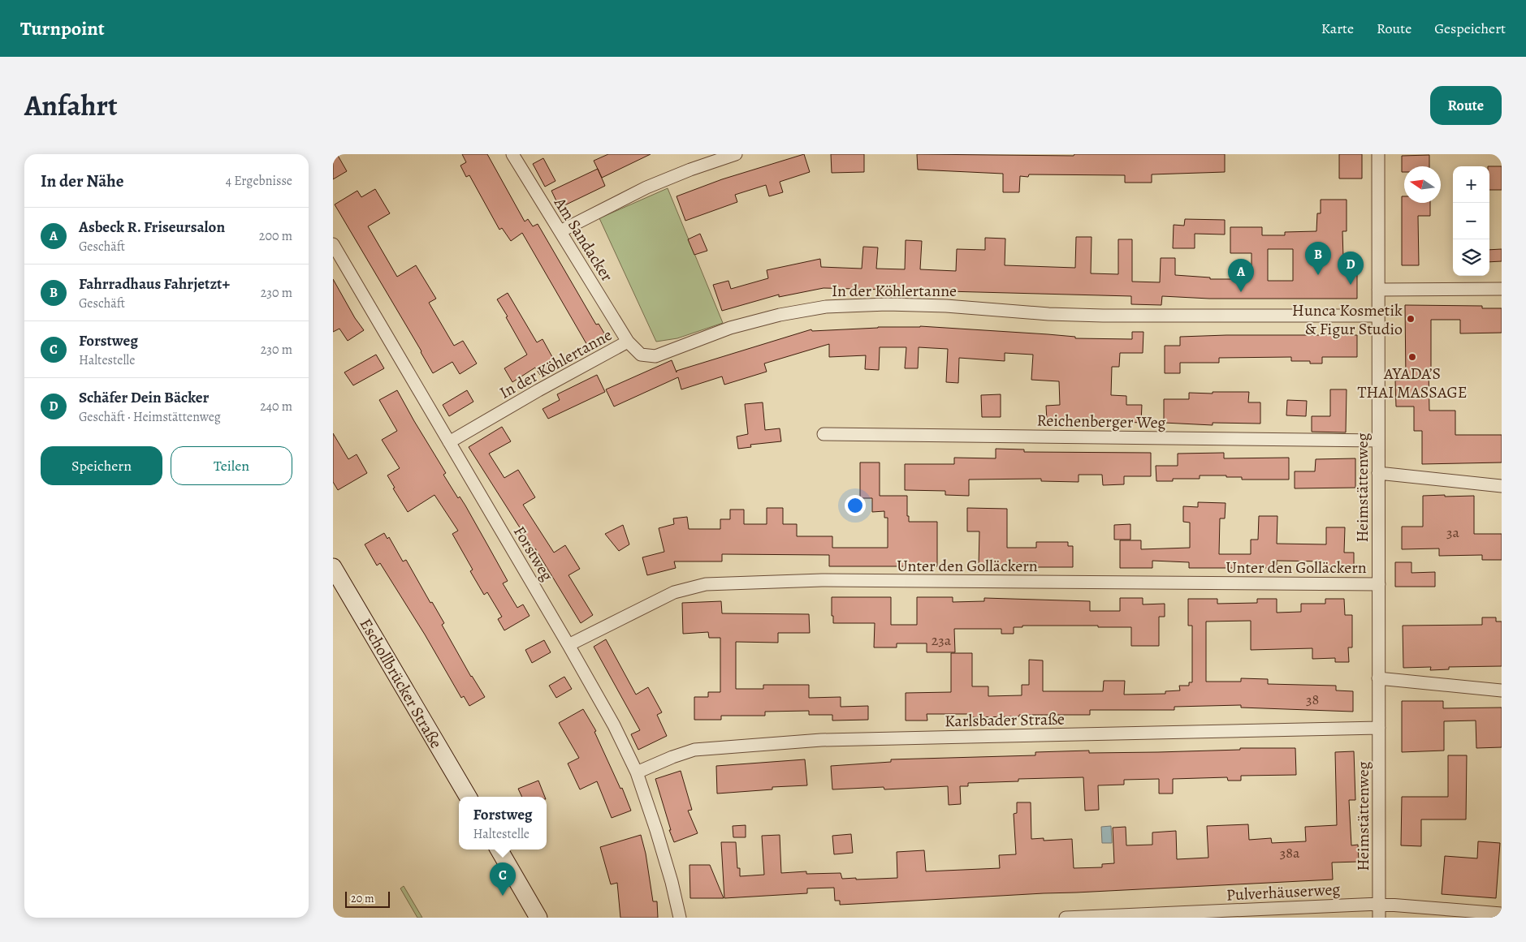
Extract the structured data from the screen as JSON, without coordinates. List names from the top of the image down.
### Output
{
  "streets": {
    "main road": ["Eschollbrücker Straße"],
    "street": [
      "Am Sandacker",
      "In der Köhlertanne",
      "Reichenberger Weg",
      "Heimstättenweg",
      "Forstweg",
      "Unter den Golläckern",
      "Karlsbader Straße",
      "Pulverhäuserweg"
    ]
  },
  "crossings": [
    ["Am Sandacker", "In der Köhlertanne"],
    ["In der Köhlertanne", "Heimstättenweg"],
    ["In der Köhlertanne", "Forstweg"],
    ["Reichenberger Weg", "Heimstättenweg"],
    ["Heimstättenweg", "Unter den Golläckern"],
    ["Heimstättenweg", "Karlsbader Straße"],
    ["Heimstättenweg", "Pulverhäuserweg"],
    ["Forstweg", "Unter den Golläckern"],
    ["Forstweg", "Karlsbader Straße"]
  ],
  "places": ["Hunca Kosmetik & Figur Studio", "AYADA’S THAI MASSAGE"],
  "house_numbers": [
    "3a",
    "23a",
    "38",
    "38a"
  ],
  "scale_bar": "20 m",
  "north": "left",
  "page": {
    "header": "Turnpoint",
    "nav": ["Karte", "Route", "Gespeichert"],
    "title": "Anfahrt",
    "buttons": [
      "Route",
      ["Speichern", "Teilen"]
    ],
    "heading": ["In der Nähe", "4 Ergebnisse"],
    "map_buttons": ["+", "−"],
    "list": [
      {
        "mark": "A",
        "name": "Asbeck R. Friseursalon",
        "note": "Geschäft",
        "value": "200 m"
      },
      {
        "mark": "B",
        "name": "Fahrradhaus Fahrjetzt+",
        "note": "Geschäft",
        "value": "230 m"
      },
      {
        "mark": "C",
        "name": "Forstweg",
        "note": "Haltestelle",
        "value": "230 m"
      },
      {
        "mark": "D",
        "name": "Schäfer Dein Bäcker",
        "note": "Geschäft · Heimstättenweg",
        "value": "240 m"
      }
    ],
    "pins": [
      "B",
      "D",
      "A",
      "C"
    ],
    "popup": ["Forstweg", "Haltestelle"],
    "scale": "20 m"
  }
}
